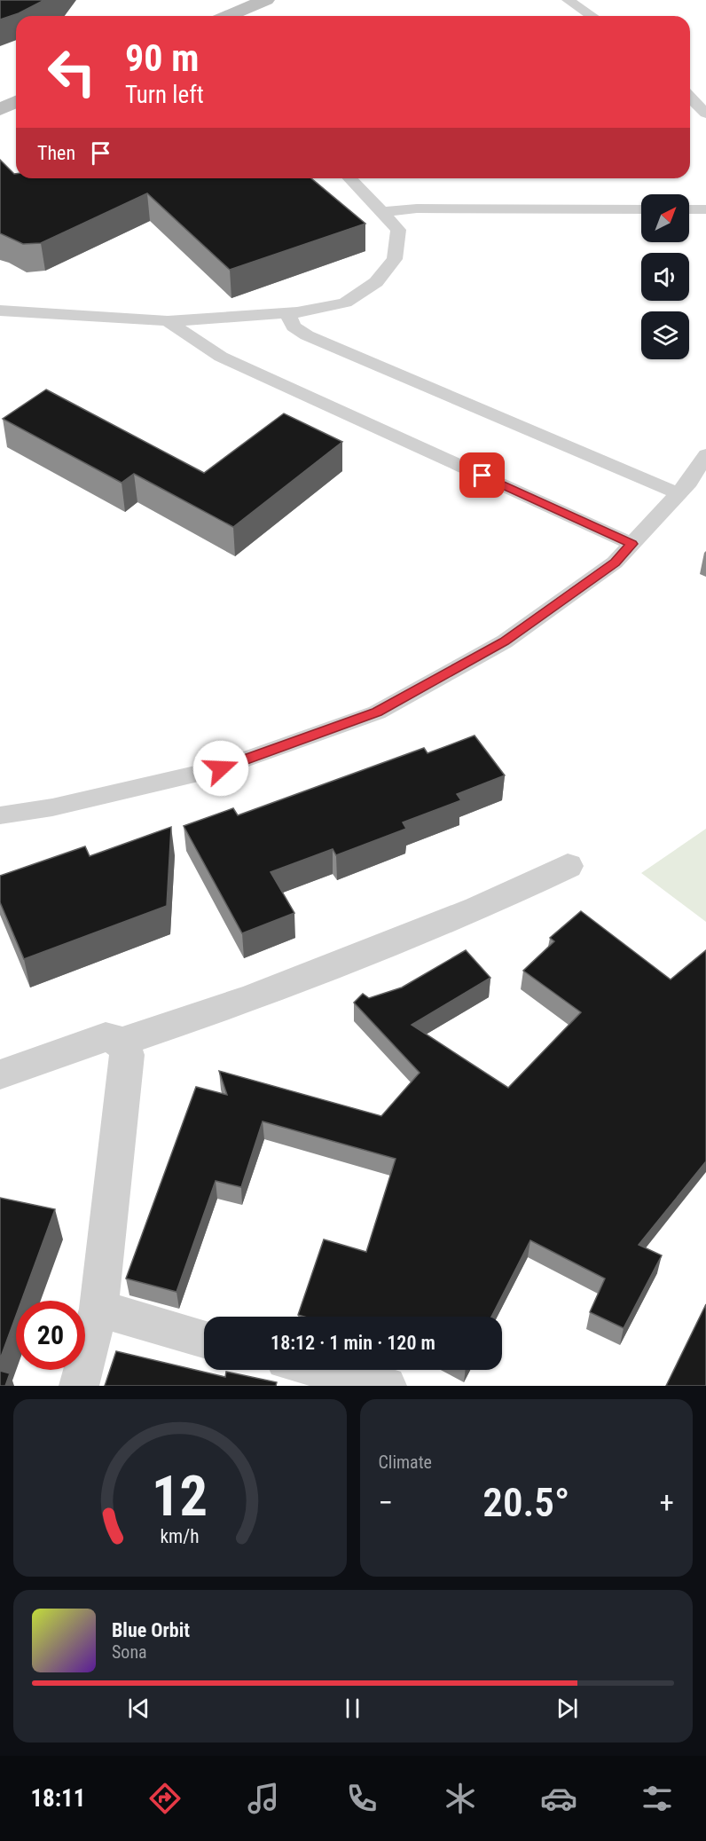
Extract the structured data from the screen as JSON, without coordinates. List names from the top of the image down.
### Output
{
  "north": "top right",
  "page": {
    "turn": ["90 m", "Turn left"],
    "then": "Then",
    "limit": "20",
    "trip": "18:12 · 1 min · 120 m",
    "tile": "Climate",
    "heat": ["−", "20.5°", "+"],
    "song": ["Blue Orbit", "Sona"],
    "tabs": "18:11",
    "gauge": ["12", "km/h"]
  }
}
